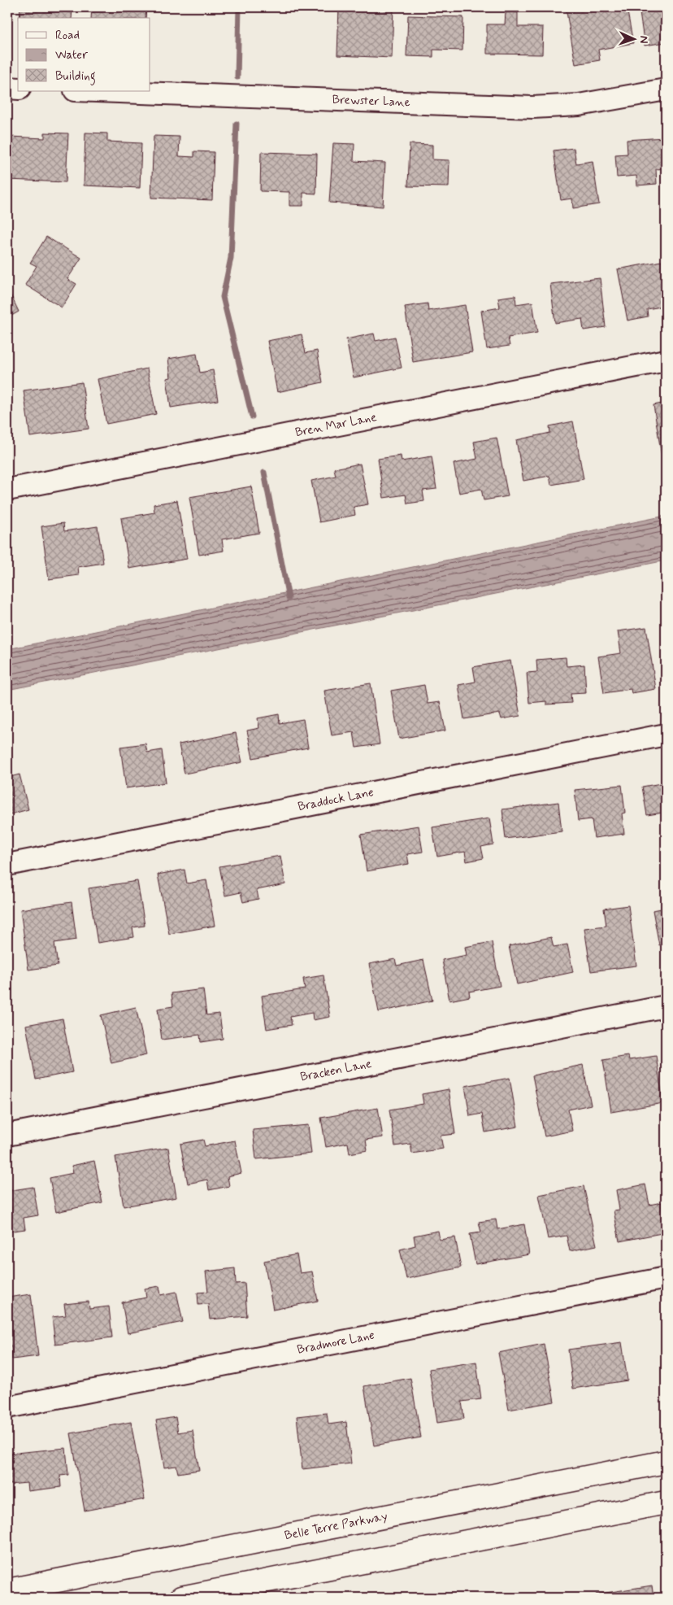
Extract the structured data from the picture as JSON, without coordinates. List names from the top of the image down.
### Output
{
  "streets": {
    "main road": ["Belle Terre Parkway"],
    "street": [
      "Brewster Lane",
      "Bren Mar Lane",
      "Braddock Lane",
      "Bracken Lane",
      "Bradmore Lane"
    ]
  },
  "legend": ["Road", "Water", "Building"],
  "north": "right"
}
